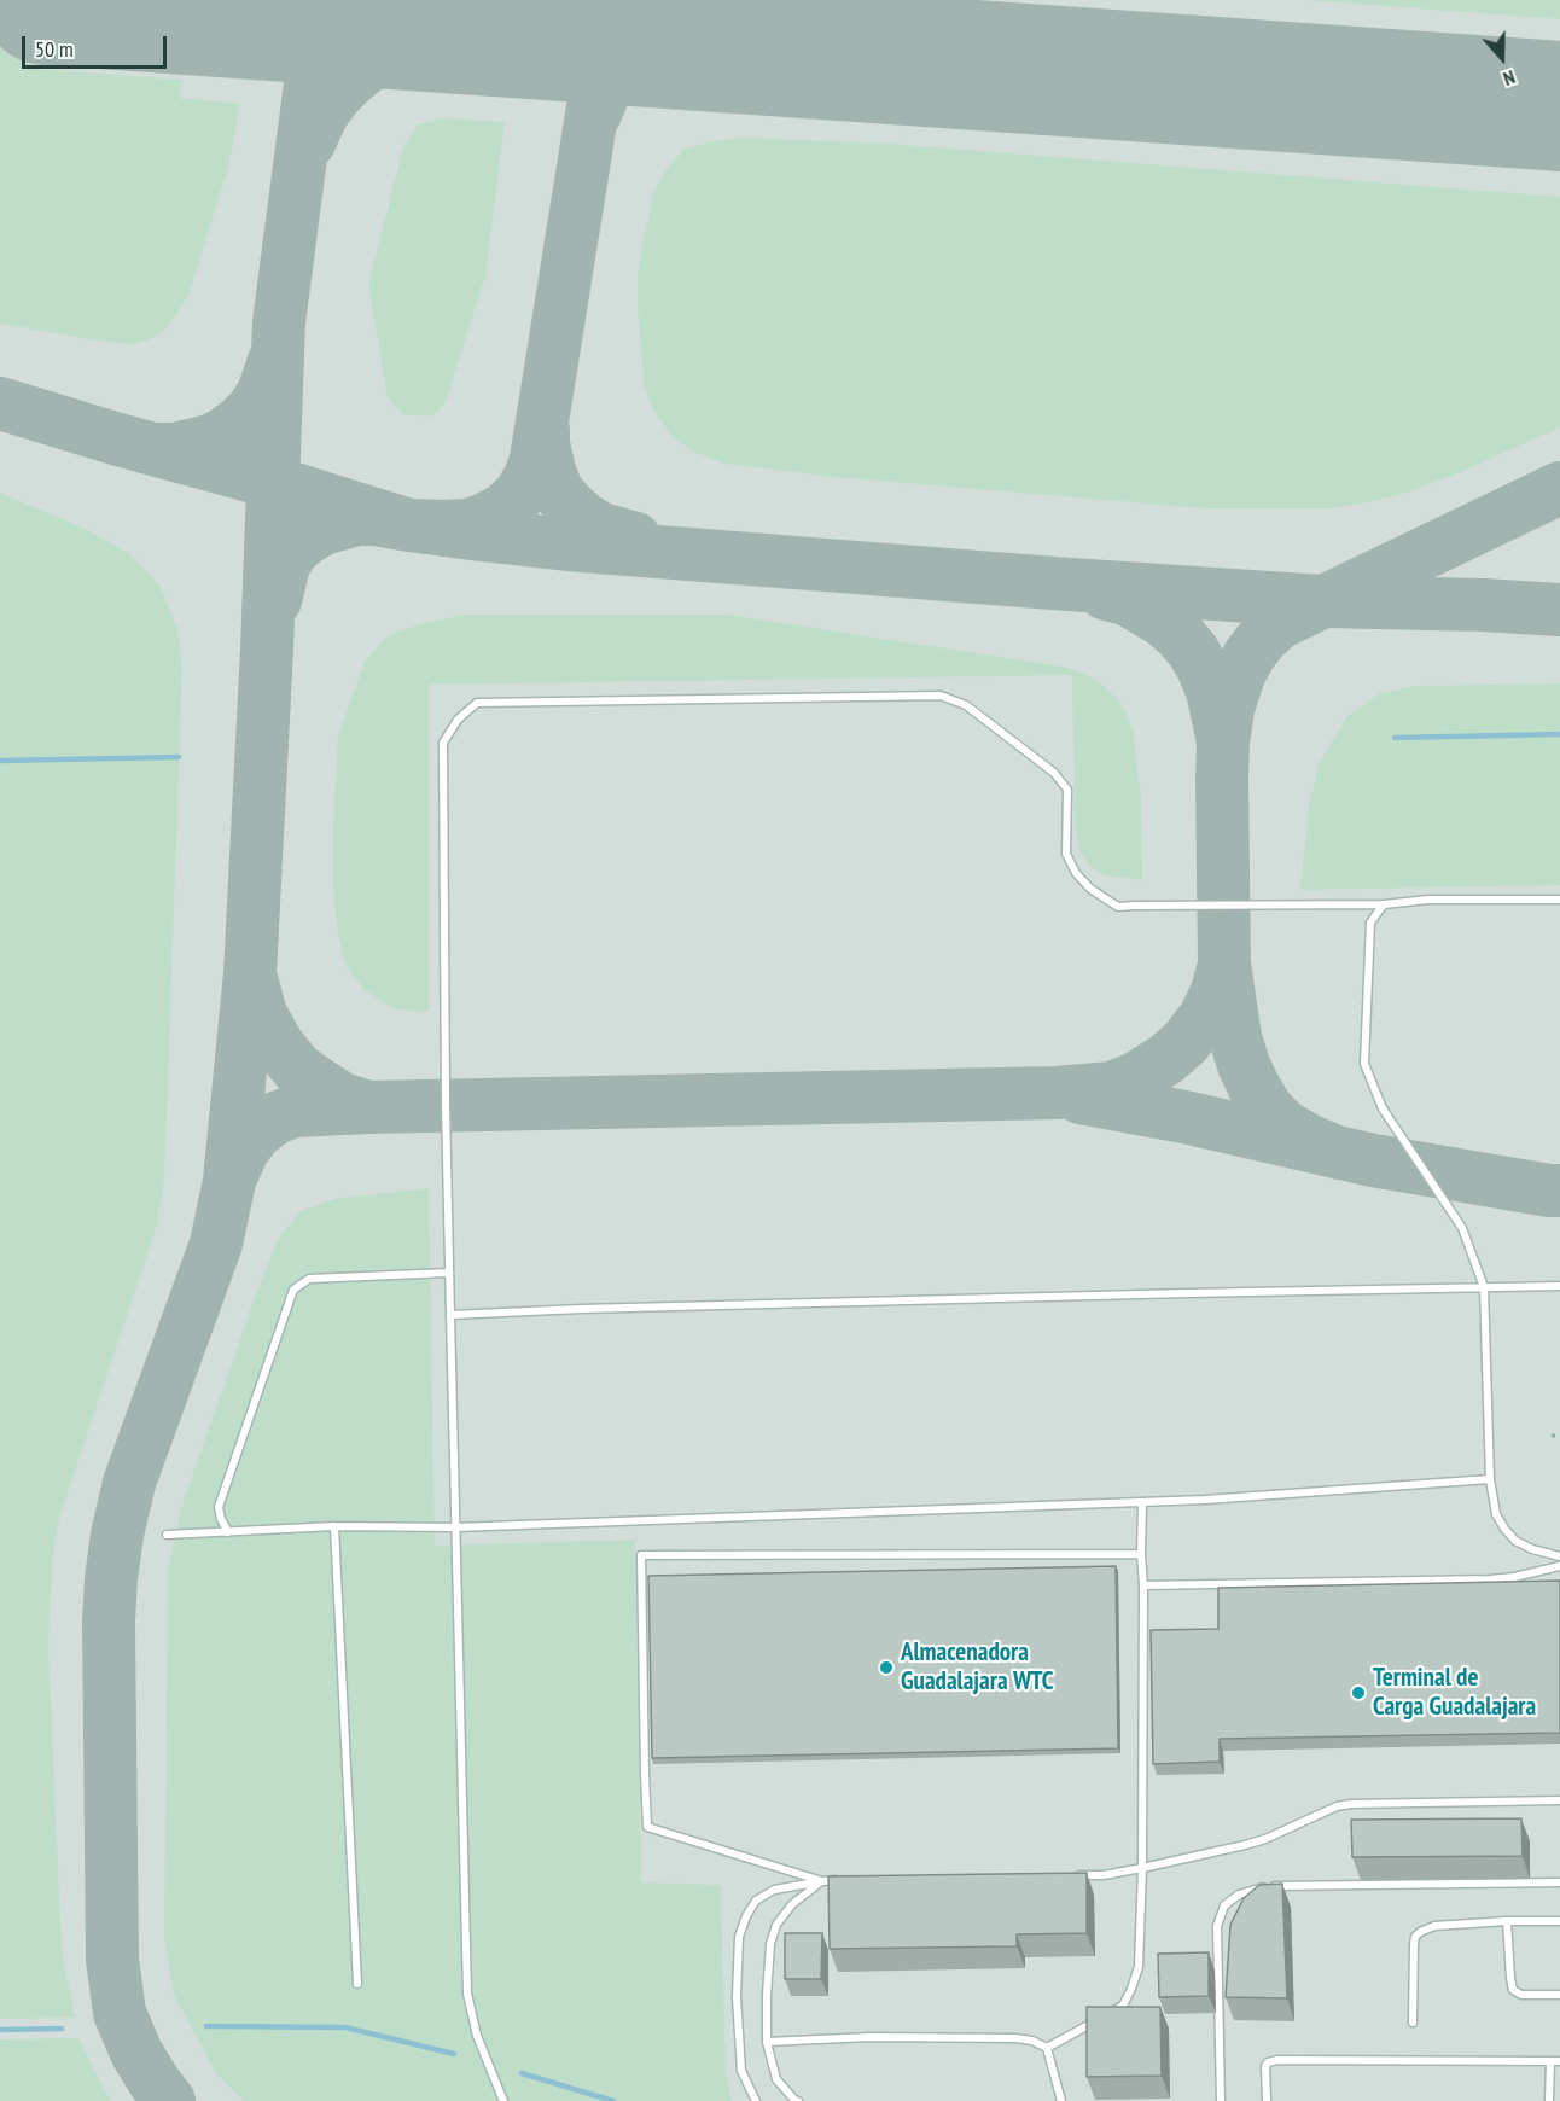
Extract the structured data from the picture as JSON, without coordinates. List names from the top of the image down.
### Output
{
  "places": ["Almacenadora Guadalajara WTC", "Terminal de Carga Guadalajara"],
  "scale_bar": "50 m",
  "north": "bottom"
}
